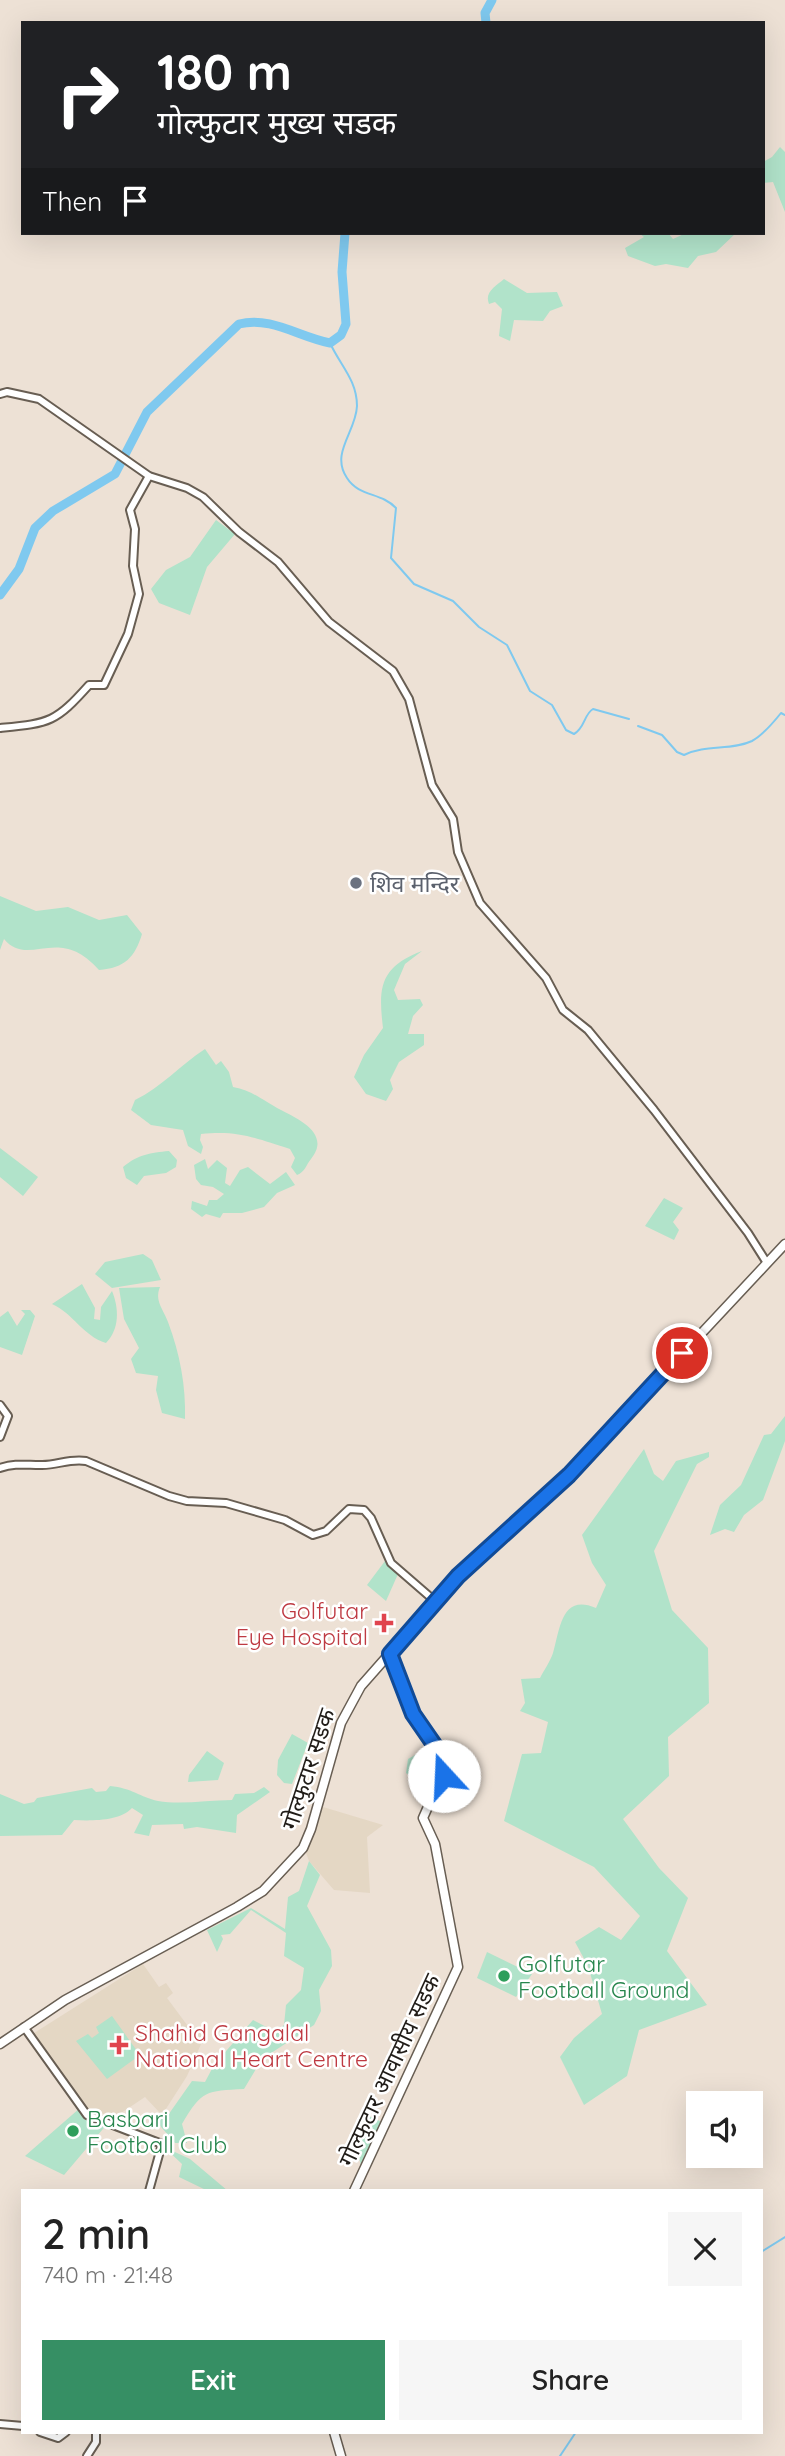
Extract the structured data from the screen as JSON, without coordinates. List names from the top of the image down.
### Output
{
  "streets": {
    "main road": ["गोल्फुटार सडक", "गोल्फुटार आवासीय सडक"]
  },
  "crossings": [
    ["गोल्फुटार सडक", "गोल्फुटार आवासीय सडक"]
  ],
  "places": {
    "other": ["शिव मन्दिर", "Golfutar Football Ground", "Basbari Football Club"],
    "health": ["Golfutar Eye Hospital", "Shahid Gangalal National Heart Centre"]
  },
  "page": {
    "turn": ["180 m", "गोल्फुटार मुख्य सडक"],
    "then": "Then",
    "heading": ["2 min", "740 m · 21:48"],
    "buttons": ["Exit", "Share"]
  }
}
